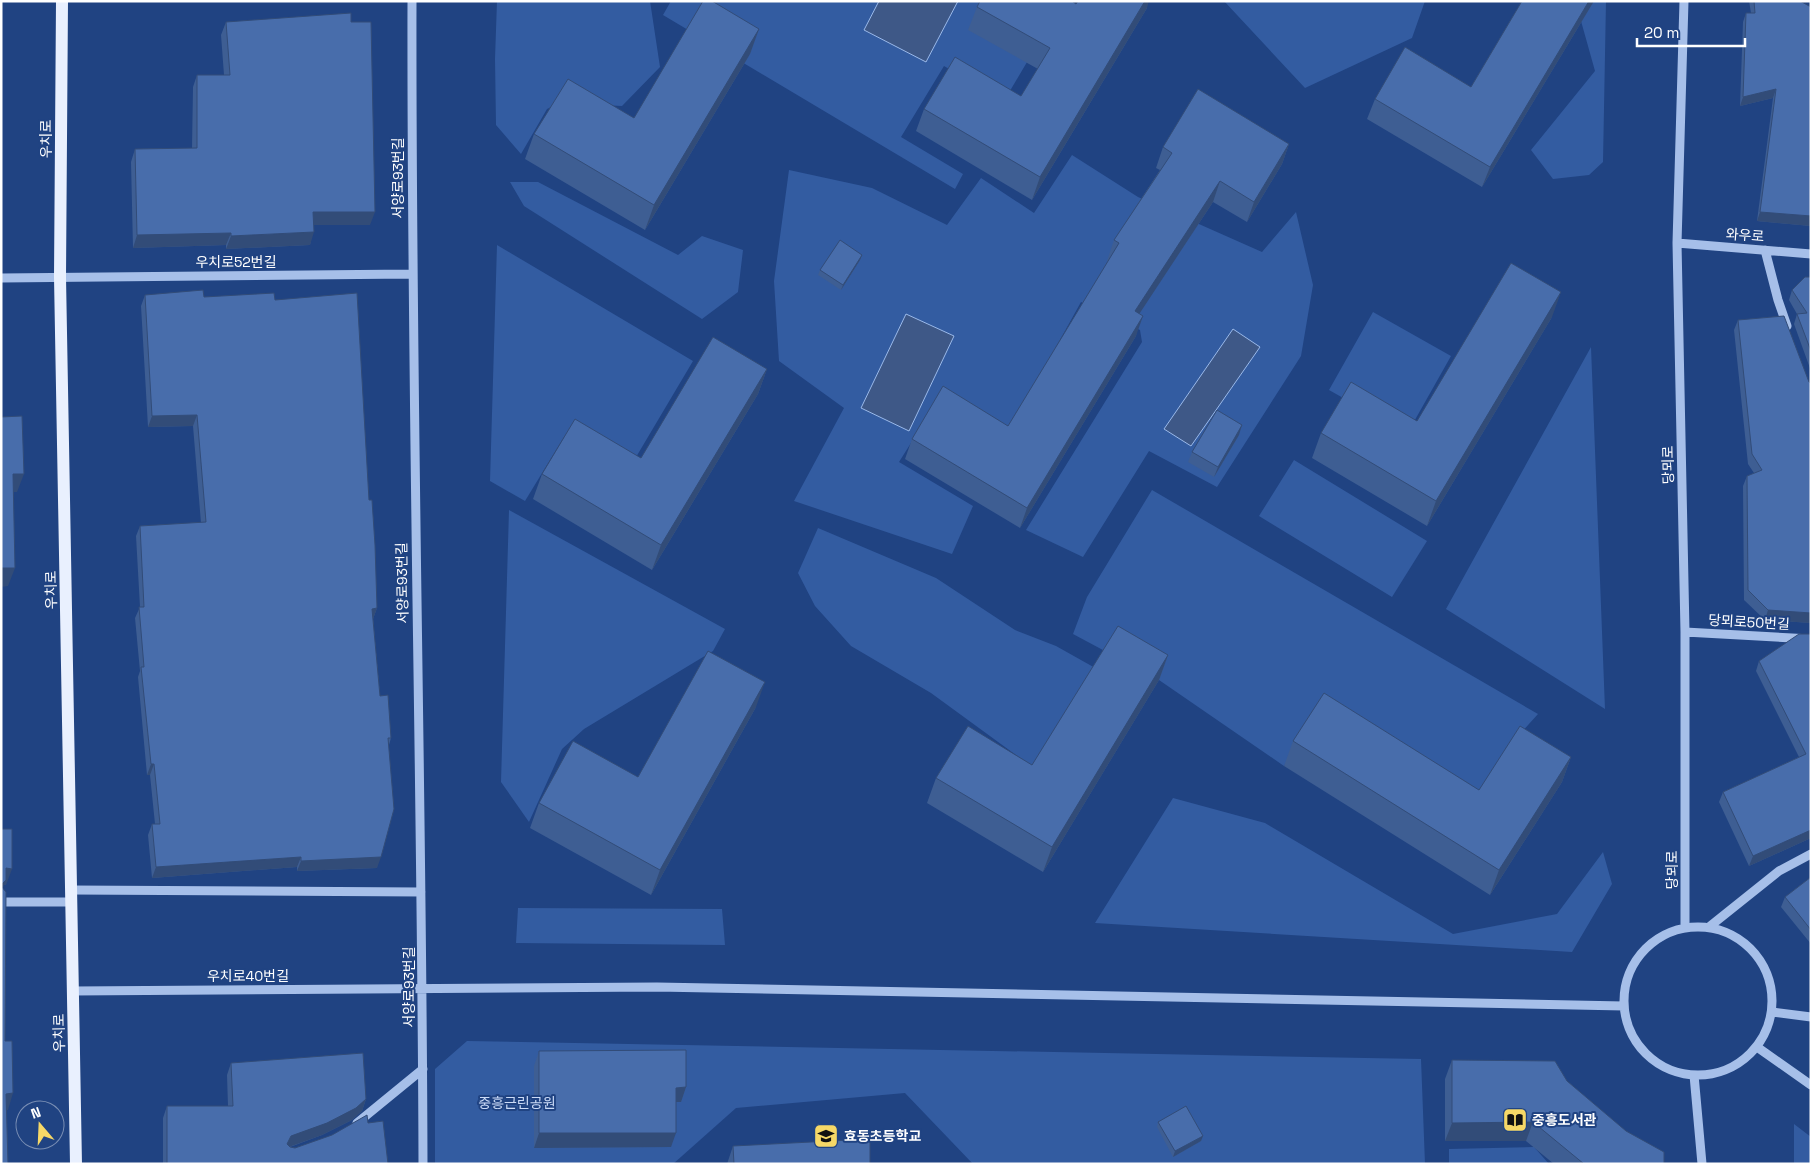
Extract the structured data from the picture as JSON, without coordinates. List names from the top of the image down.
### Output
{
  "streets": {
    "main road": ["우치로"],
    "street": [
      "서양로93번길",
      "와우로",
      "우치로52번길",
      "당뫼로",
      "당뫼로50번길",
      "우치로40번길"
    ]
  },
  "crossings": [
    ["우치로", "우치로52번길"],
    ["우치로", "우치로40번길"],
    ["서양로93번길", "우치로52번길"],
    ["서양로93번길", "우치로40번길"],
    ["와우로", "당뫼로"],
    ["당뫼로", "당뫼로50번길"],
    ["당뫼로", "우치로40번길"]
  ],
  "parks": ["중흥근린공원"],
  "places": {
    "library": ["중흥도서관"],
    "school or university": ["효동초등학교"]
  },
  "scale_bar": "20 m",
  "north": "top"
}
